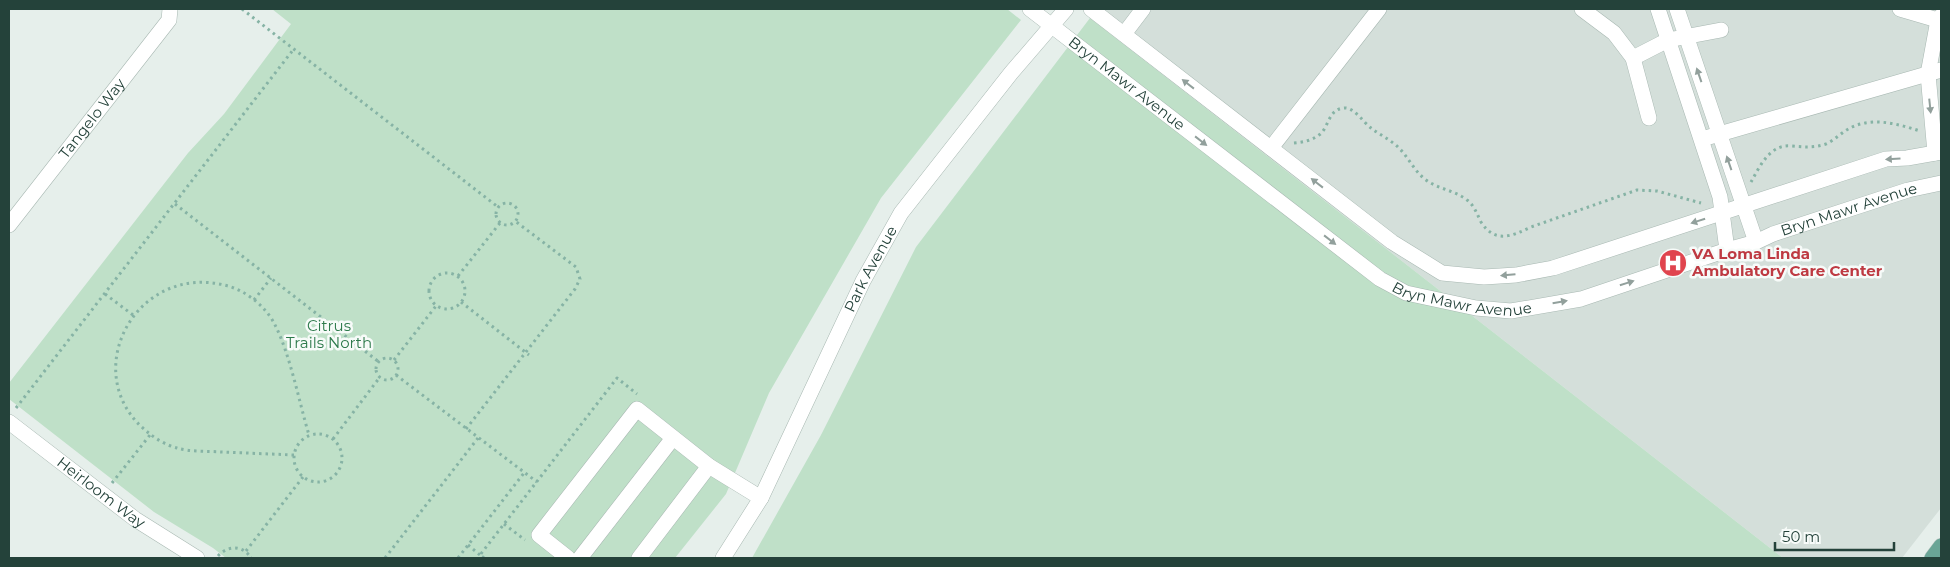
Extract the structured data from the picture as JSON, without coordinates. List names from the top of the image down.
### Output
{
  "streets": {
    "street": [
      "Bryn Mawr Avenue",
      "Tangelo Way",
      "Park Avenue",
      "Heirloom Way"
    ]
  },
  "crossings": [
    ["Bryn Mawr Avenue", "Park Avenue"]
  ],
  "parks": ["Citrus Trails North"],
  "places": {
    "hospital": ["VA Loma Linda Ambulatory Care Center"]
  },
  "scale_bar": "50 m"
}
